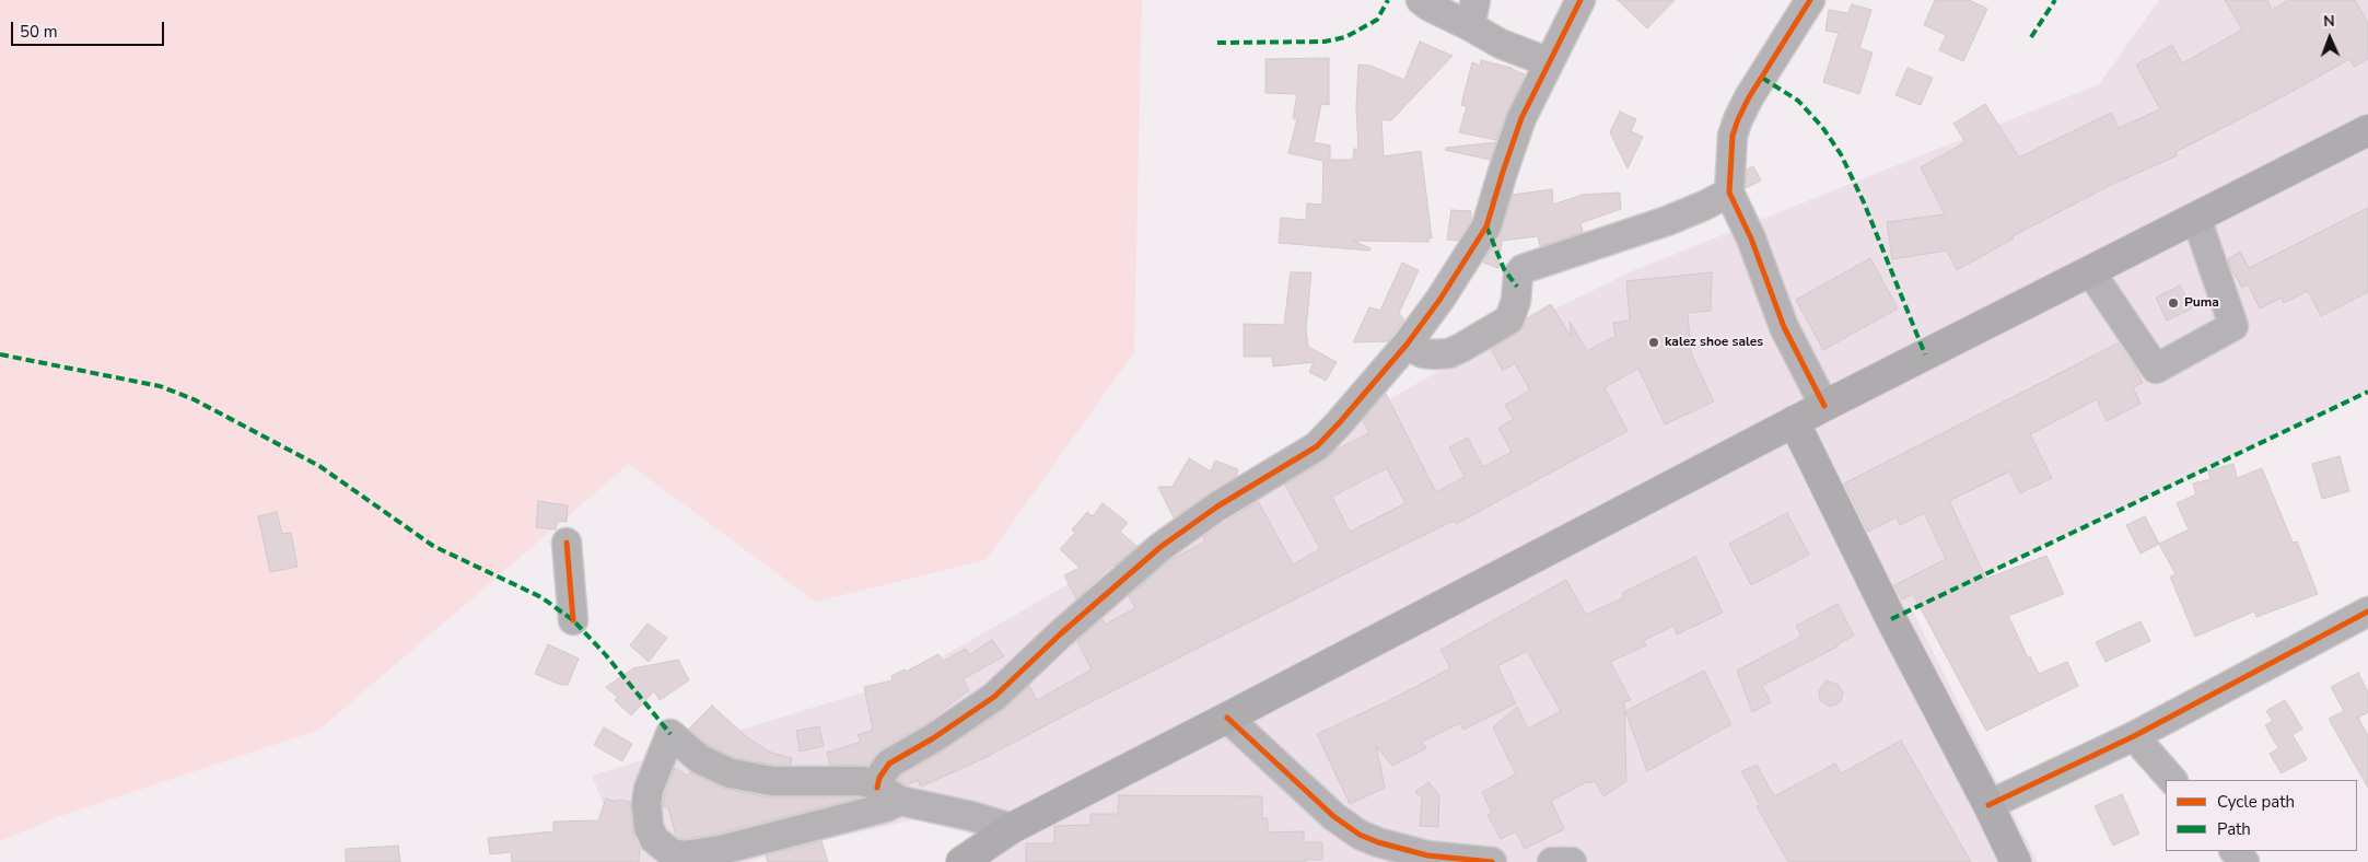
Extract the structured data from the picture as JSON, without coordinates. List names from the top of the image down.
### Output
{
  "places": ["Puma", "kalez shoe sales"],
  "legend": ["Cycle path", "Path"],
  "scale_bar": "50 m",
  "north": "top"
}
